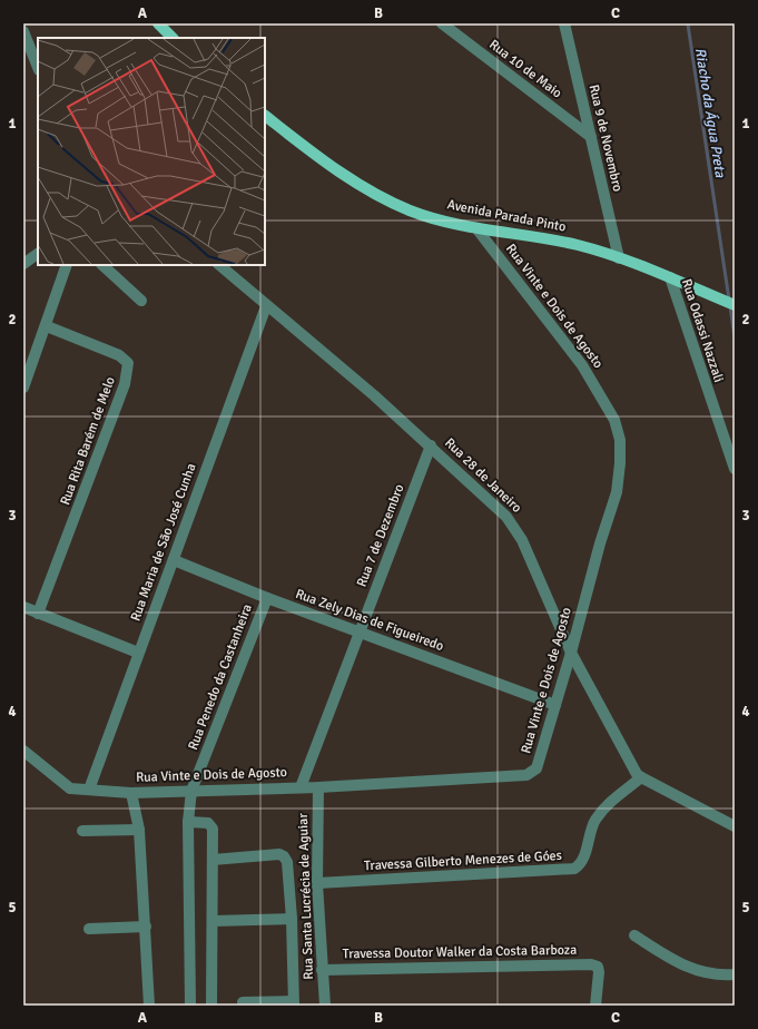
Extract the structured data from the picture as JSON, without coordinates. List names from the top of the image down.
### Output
{
  "streets": {
    "main road": ["Avenida Parada Pinto"],
    "street": [
      "Rua 10 de Maio",
      "Rua 9 de Novembro",
      "Rua Vinte e Dois de Agosto",
      "Rua Odassi Nazzali",
      "Rua Rita Barém de Melo",
      "Rua 28 de Janeiro",
      "Rua 7 de Dezembro",
      "Rua Maria de São José Cunha",
      "Rua Zely Dias de Figueiredo",
      "Rua Penedo da Castanheira",
      "Travessa Gilberto Menezes de Góes",
      "Rua Santa Lucrécia de Aguiar",
      "Travessa Doutor Walker da Costa Barboza"
    ]
  },
  "crossings": [
    ["Rua 10 de Maio", "Rua 9 de Novembro"],
    ["Rua 9 de Novembro", "Avenida Parada Pinto"],
    ["Avenida Parada Pinto", "Rua Vinte e Dois de Agosto"],
    ["Avenida Parada Pinto", "Rua Odassi Nazzali"],
    ["Rua Vinte e Dois de Agosto", "Rua 28 de Janeiro"],
    ["Rua Vinte e Dois de Agosto", "Rua 7 de Dezembro"],
    ["Rua Vinte e Dois de Agosto", "Rua Maria de São José Cunha"],
    ["Rua Vinte e Dois de Agosto", "Rua Zely Dias de Figueiredo"],
    ["Rua Vinte e Dois de Agosto", "Rua Penedo da Castanheira"],
    ["Rua Vinte e Dois de Agosto", "Rua Santa Lucrécia de Aguiar"],
    ["Rua 28 de Janeiro", "Rua 7 de Dezembro"],
    ["Rua 28 de Janeiro", "Rua Maria de São José Cunha"],
    ["Rua 28 de Janeiro", "Travessa Gilberto Menezes de Góes"],
    ["Rua 7 de Dezembro", "Rua Zely Dias de Figueiredo"],
    ["Rua Maria de São José Cunha", "Rua Zely Dias de Figueiredo"],
    ["Rua Zely Dias de Figueiredo", "Rua Penedo da Castanheira"],
    ["Travessa Gilberto Menezes de Góes", "Rua Santa Lucrécia de Aguiar"],
    ["Rua Santa Lucrécia de Aguiar", "Travessa Doutor Walker da Costa Barboza"]
  ],
  "water": ["Riacho da Água Preta"],
  "grid": {
    "columns": ["A", "B", "C"],
    "rows": [
      "1",
      "2",
      "3",
      "4",
      "5"
    ]
  }
}
